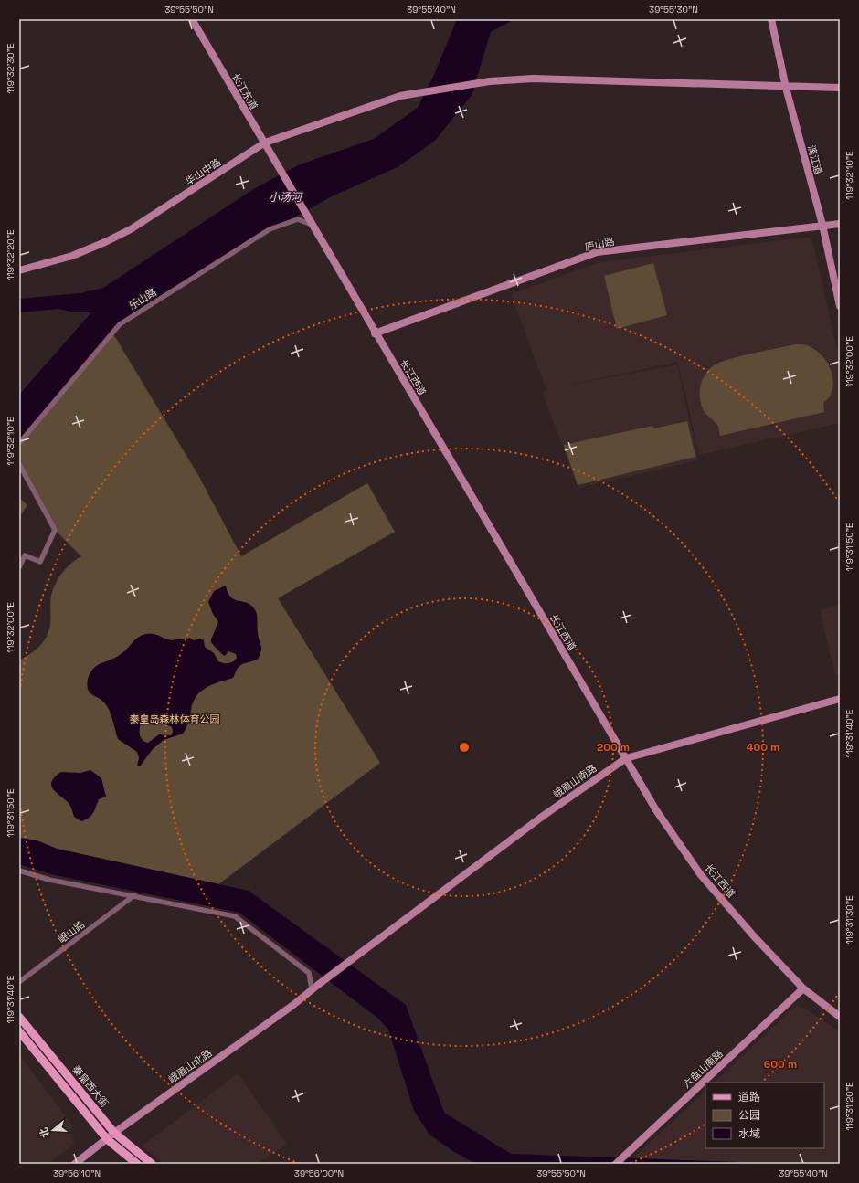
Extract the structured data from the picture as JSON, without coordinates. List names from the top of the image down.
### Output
{
  "streets": {
    "main road": ["秦皇西大街"],
    "street": [
      "长江东道",
      "漓江道",
      "华山中路",
      "庐山路",
      "乐山路",
      "长江西道",
      "峨眉山南路",
      "岷山路",
      "峨眉山北路",
      "六盘山南路"
    ]
  },
  "crossings": [
    ["长江东道", "华山中路"],
    ["长江东道", "乐山路"],
    ["长江东道", "长江西道"],
    ["漓江道", "华山中路"],
    ["漓江道", "庐山路"],
    ["庐山路", "长江西道"],
    ["乐山路", "长江西道"],
    ["长江西道", "峨眉山南路"],
    ["长江西道", "六盘山南路"],
    ["峨眉山南路", "峨眉山北路"],
    ["峨眉山北路", "秦皇西大街"]
  ],
  "water": ["小汤河"],
  "parks": ["秦皇岛森林体育公园"],
  "legend": ["道路", "公园", "水域"],
  "north": "left",
  "coordinates": [
    "39°55'50\"N",
    "39°55'40\"N",
    "39°55'30\"N",
    "119°32'30\"E",
    "119°32'10\"E",
    "119°32'20\"E",
    "119°32'00\"E",
    "119°31'50\"E",
    "119°31'40\"E",
    "119°31'30\"E",
    "119°31'20\"E",
    "39°56'10\"N",
    "39°56'00\"N"
  ],
  "rings": ["200 m", "400 m", "600 m"]
}
